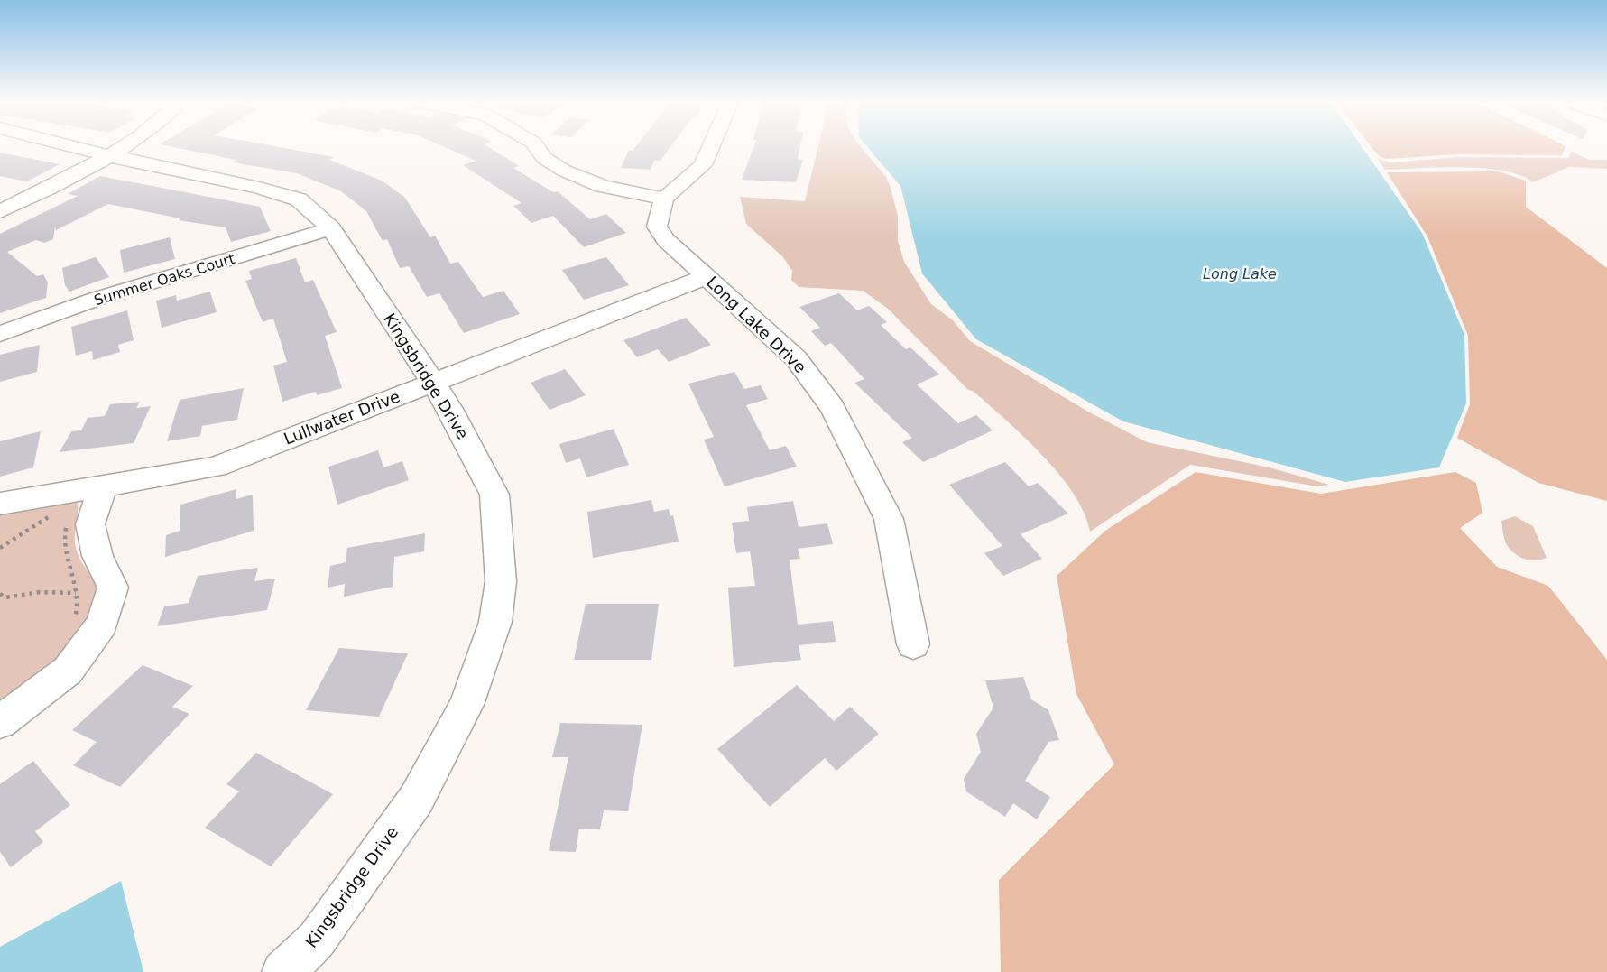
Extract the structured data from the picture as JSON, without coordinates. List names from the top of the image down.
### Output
{
  "streets": {
    "street": [
      "Summer Oaks Court",
      "Long Lake Drive",
      "Kingsbridge Drive",
      "Lullwater Drive"
    ]
  },
  "crossings": [
    ["Summer Oaks Court", "Kingsbridge Drive"],
    ["Long Lake Drive", "Lullwater Drive"],
    ["Kingsbridge Drive", "Lullwater Drive"]
  ],
  "water": ["Long Lake"]
}
